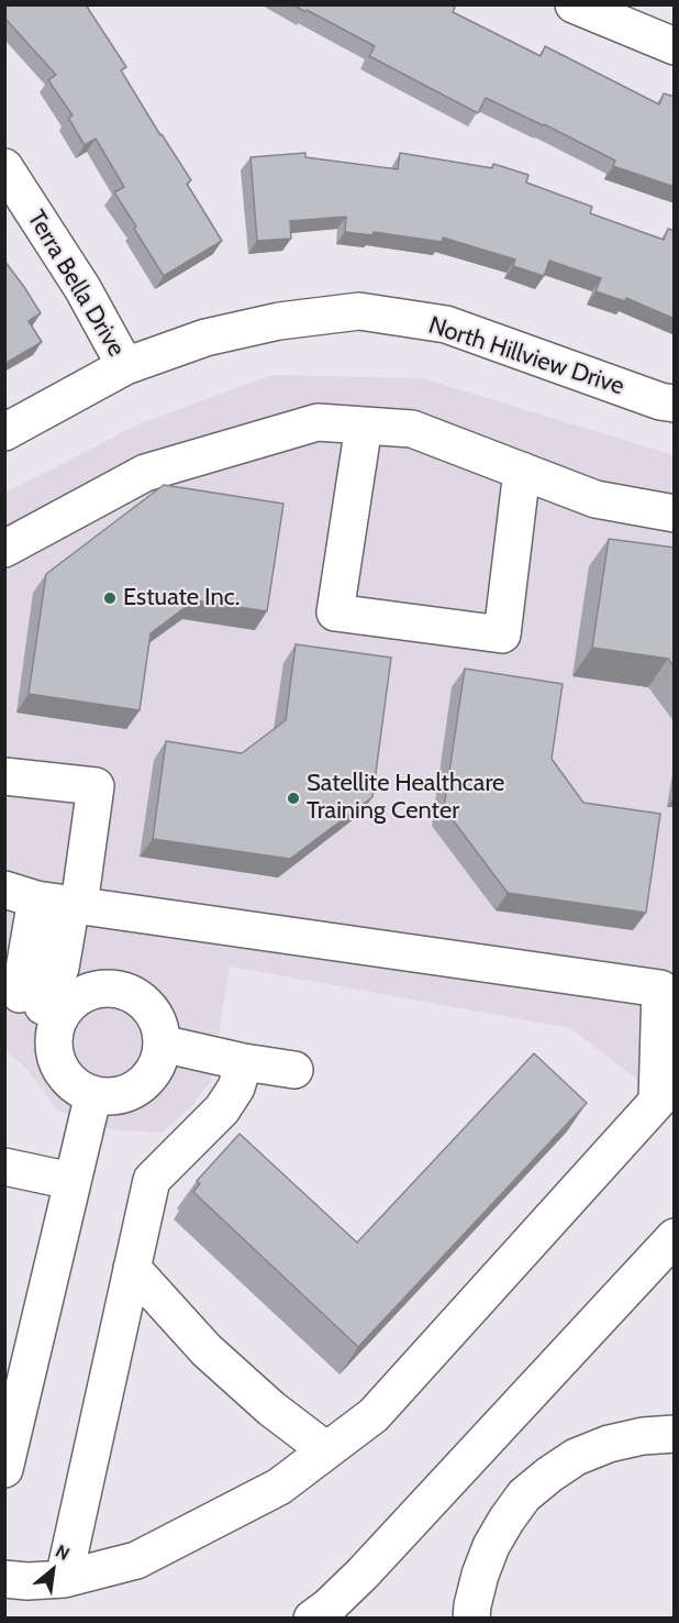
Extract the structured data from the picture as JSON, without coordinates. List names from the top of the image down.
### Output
{
  "streets": {
    "main road": ["Terra Bella Drive", "North Hillview Drive"]
  },
  "crossings": [
    ["Terra Bella Drive", "North Hillview Drive"]
  ],
  "places": ["Estuate Inc.", "Satellite Healthcare Training Center"],
  "north": "top right"
}
